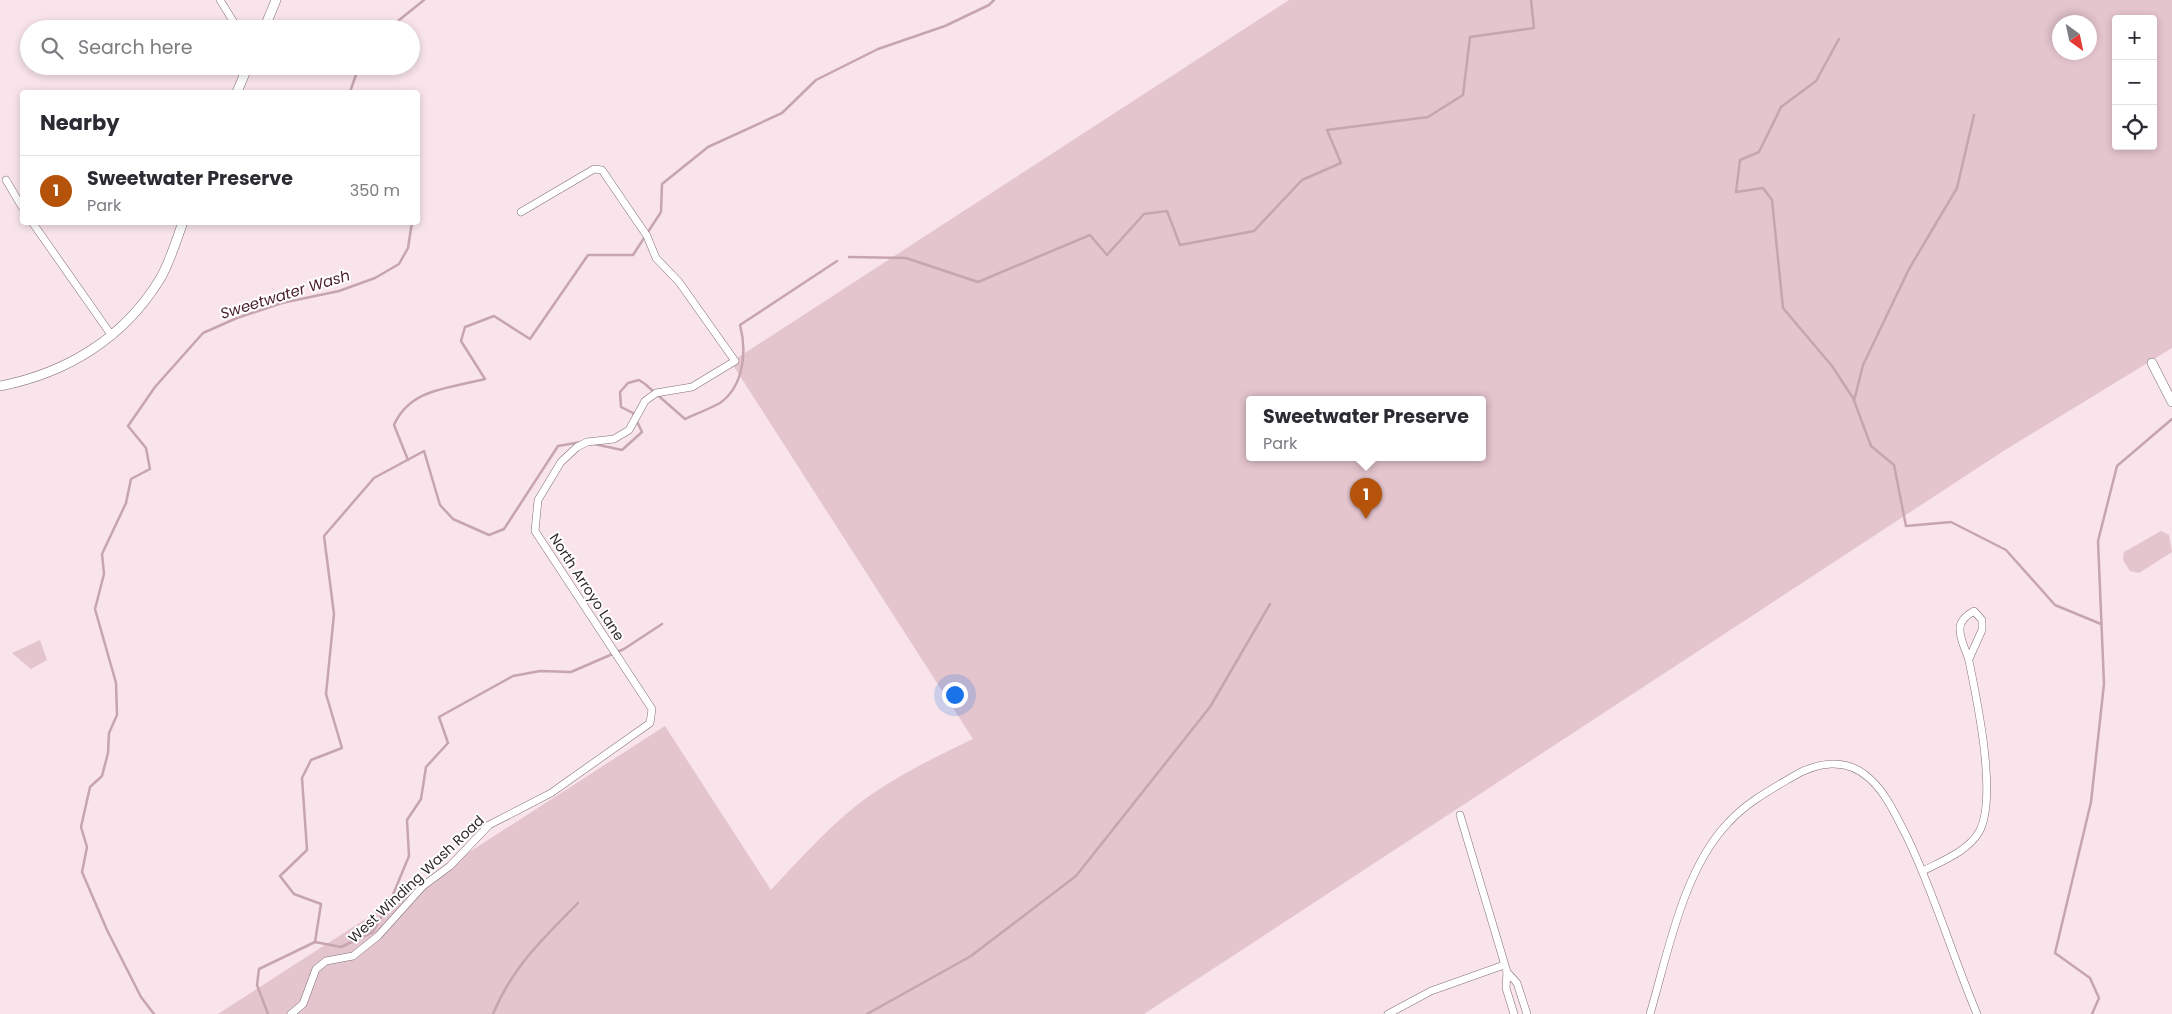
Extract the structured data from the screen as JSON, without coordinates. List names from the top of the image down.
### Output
{
  "streets": {
    "street": ["North Arroyo Lane", "West Winding Wash Road"]
  },
  "crossings": [
    ["North Arroyo Lane", "West Winding Wash Road"]
  ],
  "water": ["Sweetwater Wash"],
  "north": "bottom right",
  "page": {
    "map_buttons": ["+", "−"],
    "search": "Search here",
    "heading": "Nearby",
    "list": [
      {
        "mark": "1",
        "name": "Sweetwater Preserve",
        "note": "Park",
        "value": "350 m"
      }
    ],
    "popup": ["Sweetwater Preserve", "Park"],
    "pins": "1"
  }
}
